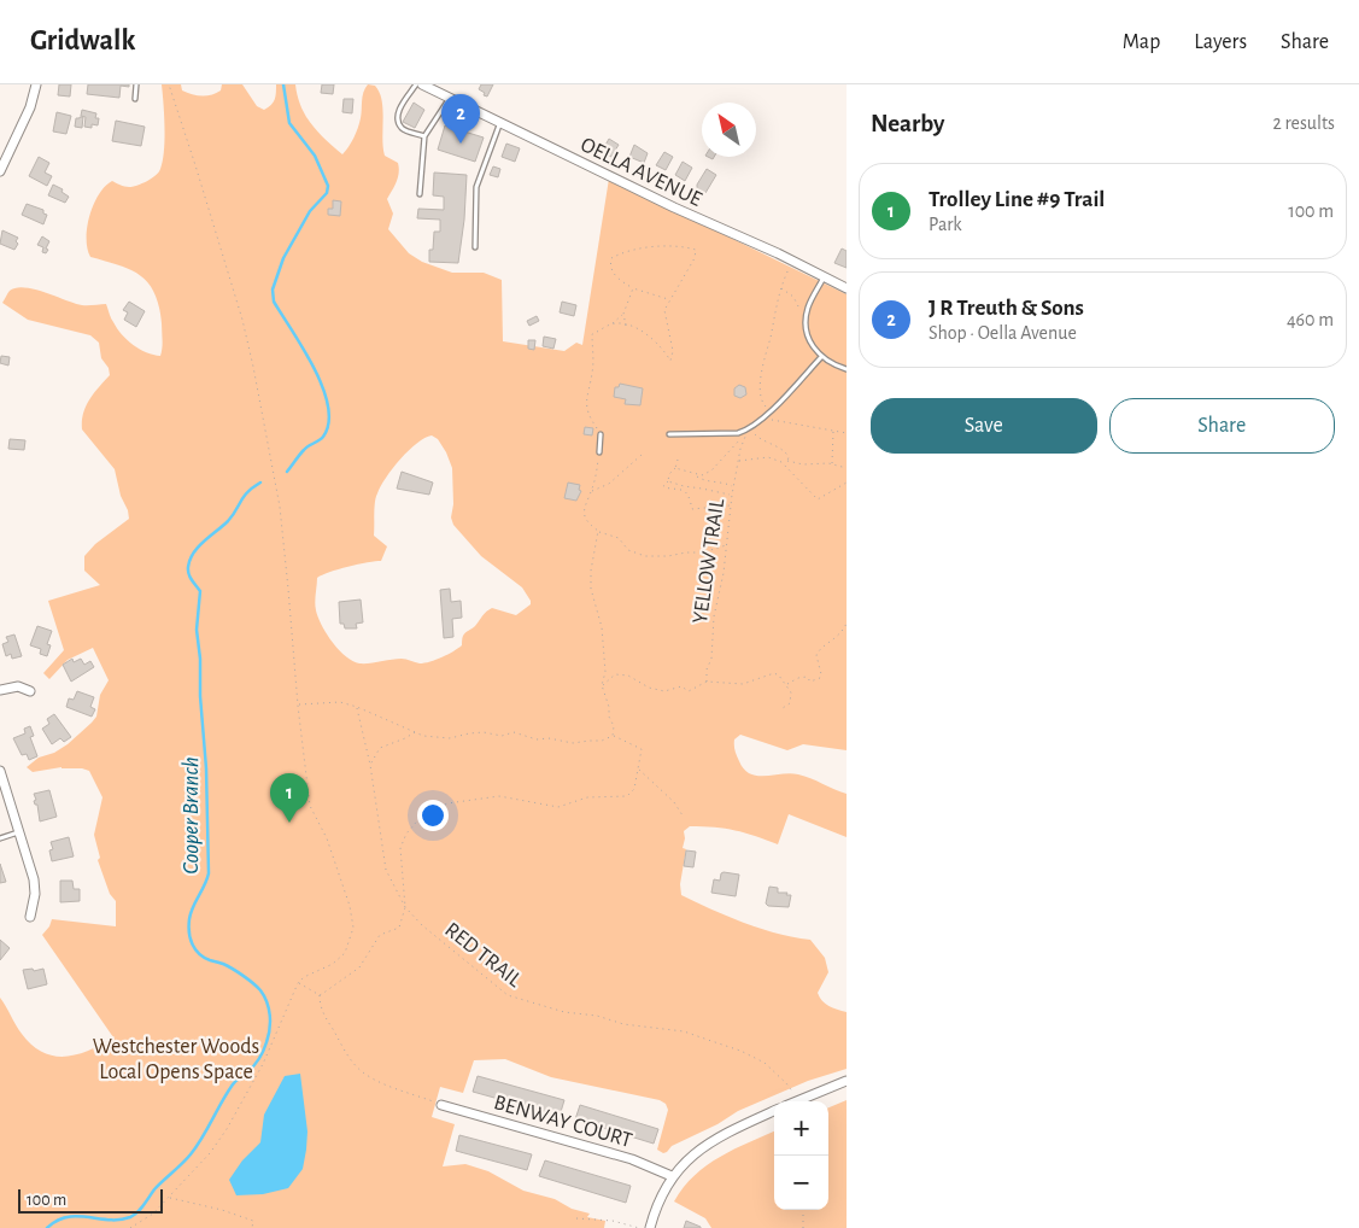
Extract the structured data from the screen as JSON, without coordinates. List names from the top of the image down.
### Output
{
  "streets": {
    "street": ["OELLA AVENUE", "BENWAY COURT"],
    "path": ["YELLOW TRAIL", "RED TRAIL"]
  },
  "water": ["Cooper Branch"],
  "parks": ["Westchester Woods Local Opens Space"],
  "scale_bar": "100 m",
  "north": "top left",
  "page": {
    "header": "Gridwalk",
    "nav": ["Map", "Layers", "Share"],
    "heading": ["Nearby", "2 results"],
    "pins": ["2", "1"],
    "list": [
      {
        "mark": "1",
        "name": "Trolley Line #9 Trail",
        "note": "Park",
        "value": "100 m"
      },
      {
        "mark": "2",
        "name": "J R Treuth & Sons",
        "note": "Shop · Oella Avenue",
        "value": "460 m"
      }
    ],
    "buttons": ["Save", "Share"],
    "map_buttons": ["+", "−"],
    "scale": "100 m"
  }
}
